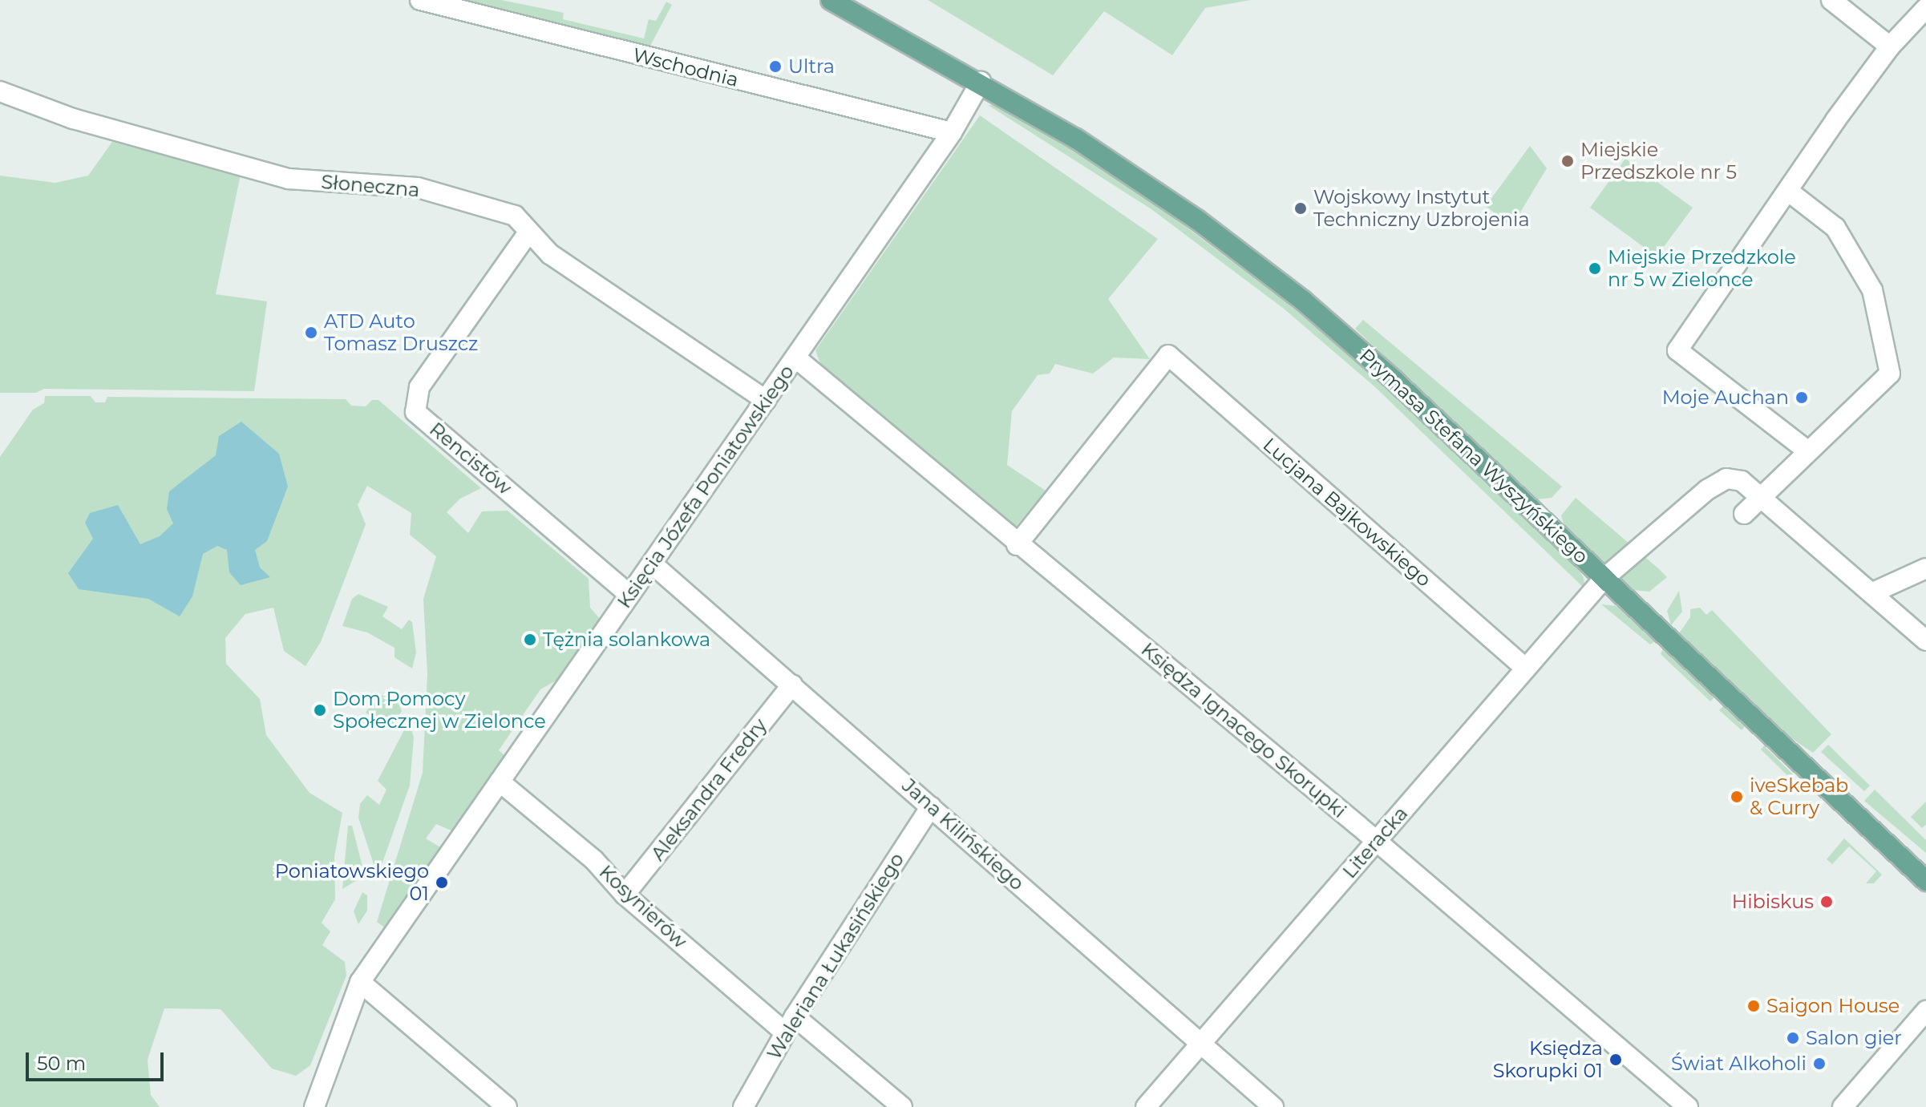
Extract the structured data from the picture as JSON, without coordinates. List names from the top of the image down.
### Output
{
  "streets": {
    "main road": ["Prymasa Stefana Wyszyńskiego"],
    "street": [
      "Wschodnia",
      "Słoneczna",
      "Rencistów",
      "Księcia Józefa Poniatowskiego",
      "Lucjana Bajkowskiego",
      "Księdza Ignacego Skorupki",
      "Aleksandra Fredry",
      "Jana Kilińskiego",
      "Literacka",
      "Kosynierów",
      "Waleriana Łukasińskiego"
    ]
  },
  "crossings": [
    ["Wschodnia", "Księcia Józefa Poniatowskiego"],
    ["Słoneczna", "Rencistów"],
    ["Słoneczna", "Księcia Józefa Poniatowskiego"],
    ["Prymasa Stefana Wyszyńskiego", "Księcia Józefa Poniatowskiego"],
    ["Prymasa Stefana Wyszyńskiego", "Literacka"],
    ["Rencistów", "Księcia Józefa Poniatowskiego"],
    ["Księcia Józefa Poniatowskiego", "Księdza Ignacego Skorupki"],
    ["Księcia Józefa Poniatowskiego", "Jana Kilińskiego"],
    ["Księcia Józefa Poniatowskiego", "Kosynierów"],
    ["Lucjana Bajkowskiego", "Księdza Ignacego Skorupki"],
    ["Lucjana Bajkowskiego", "Literacka"],
    ["Księdza Ignacego Skorupki", "Literacka"],
    ["Aleksandra Fredry", "Jana Kilińskiego"],
    ["Aleksandra Fredry", "Kosynierów"],
    ["Jana Kilińskiego", "Literacka"],
    ["Jana Kilińskiego", "Waleriana Łukasińskiego"],
    ["Kosynierów", "Waleriana Łukasińskiego"]
  ],
  "places": [
    "Ultra",
    "Miejskie Przedszkole nr 5",
    "Wojskowy Instytut Techniczny Uzbrojenia",
    "Miejskie Przedzkole nr 5 w Zielonce",
    "ATD Auto Tomasz Druszcz",
    "Moje Auchan",
    "Tężnia solankowa",
    "Dom Pomocy Społecznej w Zielonce",
    "iveSkebab & Curry",
    "Poniatowskiego 01",
    "Hibiskus",
    "Saigon House",
    "Salon gier",
    "Księdza Skorupki 01",
    "Świat Alkoholi"
  ],
  "scale_bar": "50 m"
}
